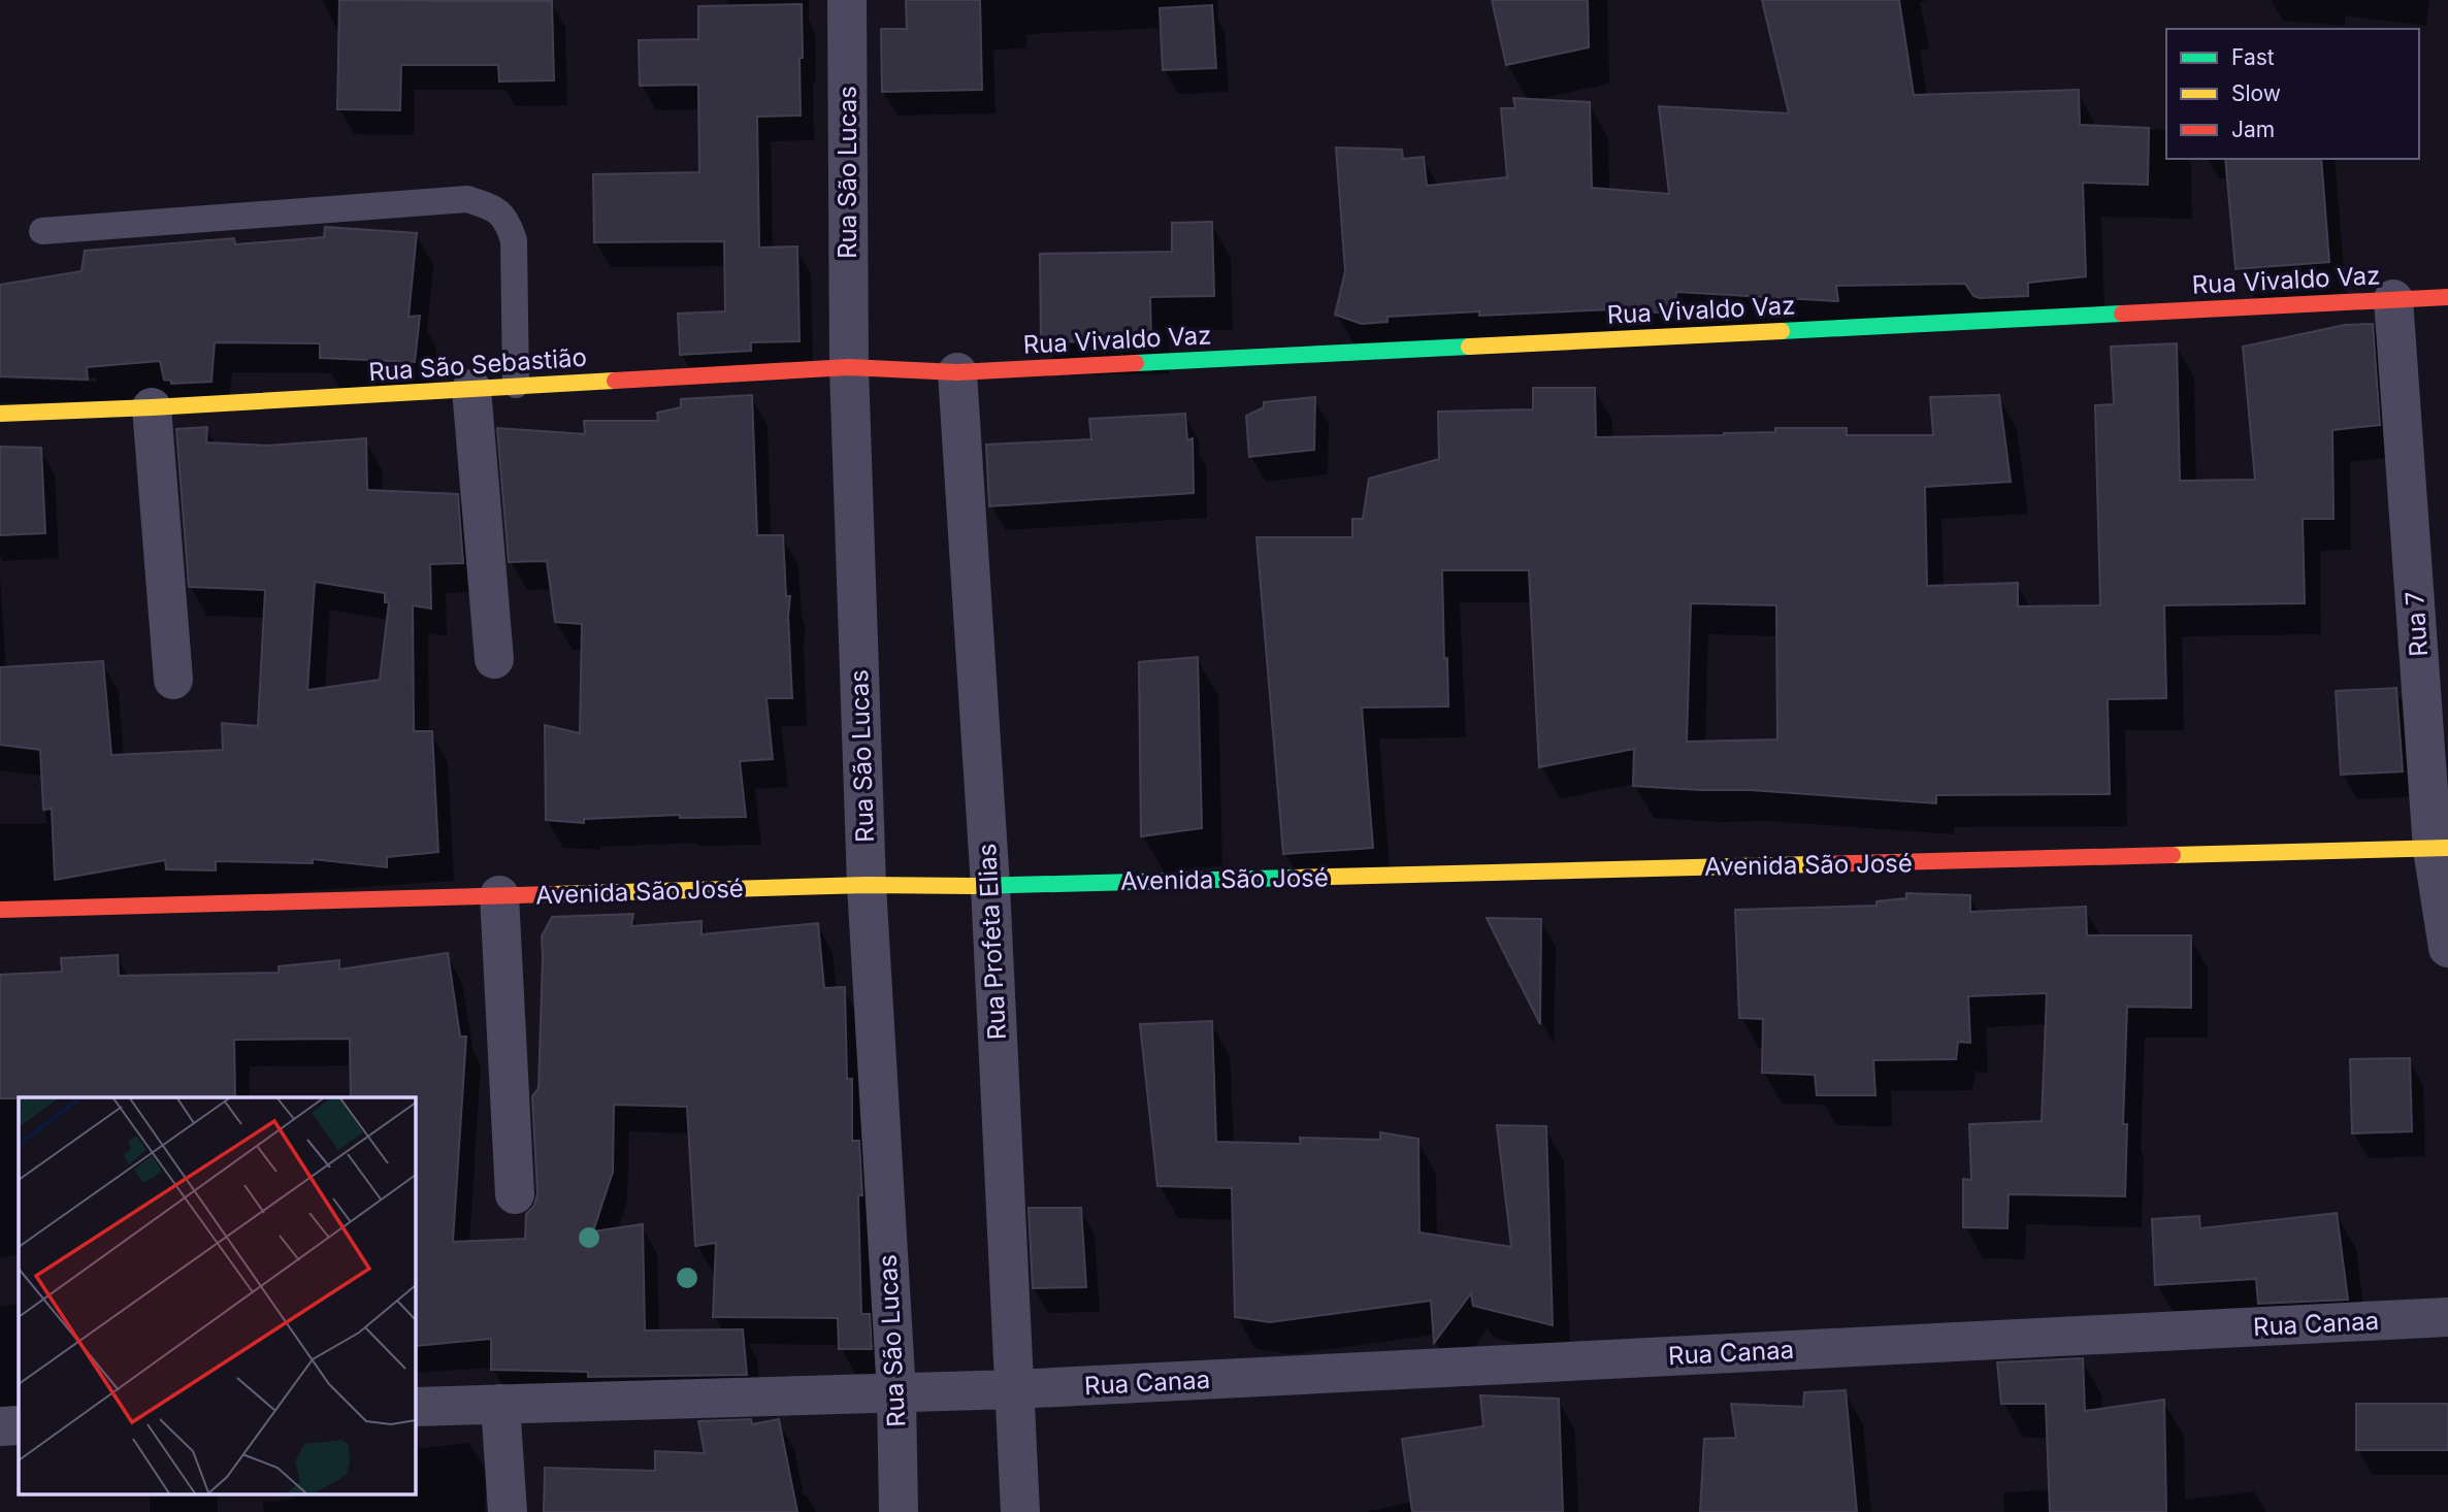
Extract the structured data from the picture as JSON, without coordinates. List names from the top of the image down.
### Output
{
  "streets": {
    "street": [
      "Rua São Lucas",
      "Rua Vivaldo Vaz",
      "Rua São Sebastião",
      "Rua 7",
      "Avenida São José",
      "Rua Profeta Elias",
      "Rua Canaa"
    ]
  },
  "crossings": [
    ["Rua São Lucas", "Rua São Sebastião"],
    ["Rua São Lucas", "Avenida São José"],
    ["Rua Vivaldo Vaz", "Rua São Sebastião"],
    ["Rua Vivaldo Vaz", "Rua 7"],
    ["Rua Vivaldo Vaz", "Rua Profeta Elias"],
    ["Rua São Sebastião", "Rua Profeta Elias"],
    ["Rua 7", "Avenida São José"],
    ["Avenida São José", "Rua Profeta Elias"],
    ["Rua Profeta Elias", "Rua Canaa"]
  ],
  "legend": ["Fast", "Slow", "Jam"]
}
